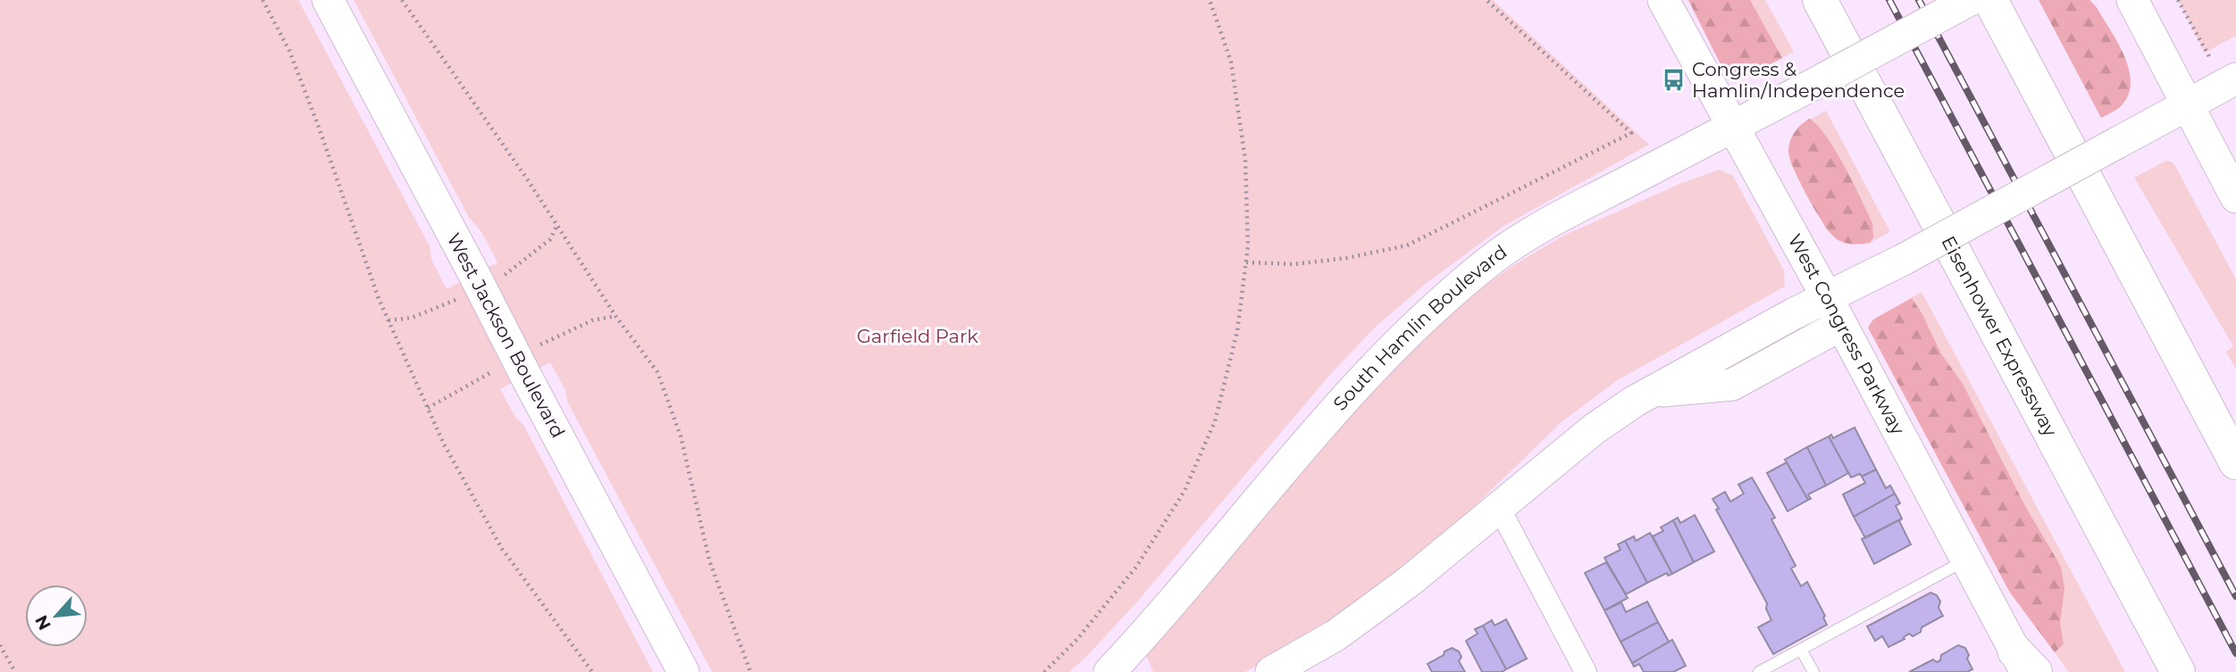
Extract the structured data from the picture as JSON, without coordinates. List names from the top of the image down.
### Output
{
  "streets": {
    "highway": ["Eisenhower Expressway"],
    "street": ["South Hamlin Boulevard", "West Jackson Boulevard", "West Congress Parkway"]
  },
  "crossings": [
    ["South Hamlin Boulevard", "West Congress Parkway"]
  ],
  "parks": ["Garfield Park"],
  "places": {
    "bus stop": ["Congress & Hamlin/Independence"]
  },
  "north": "bottom left"
}
